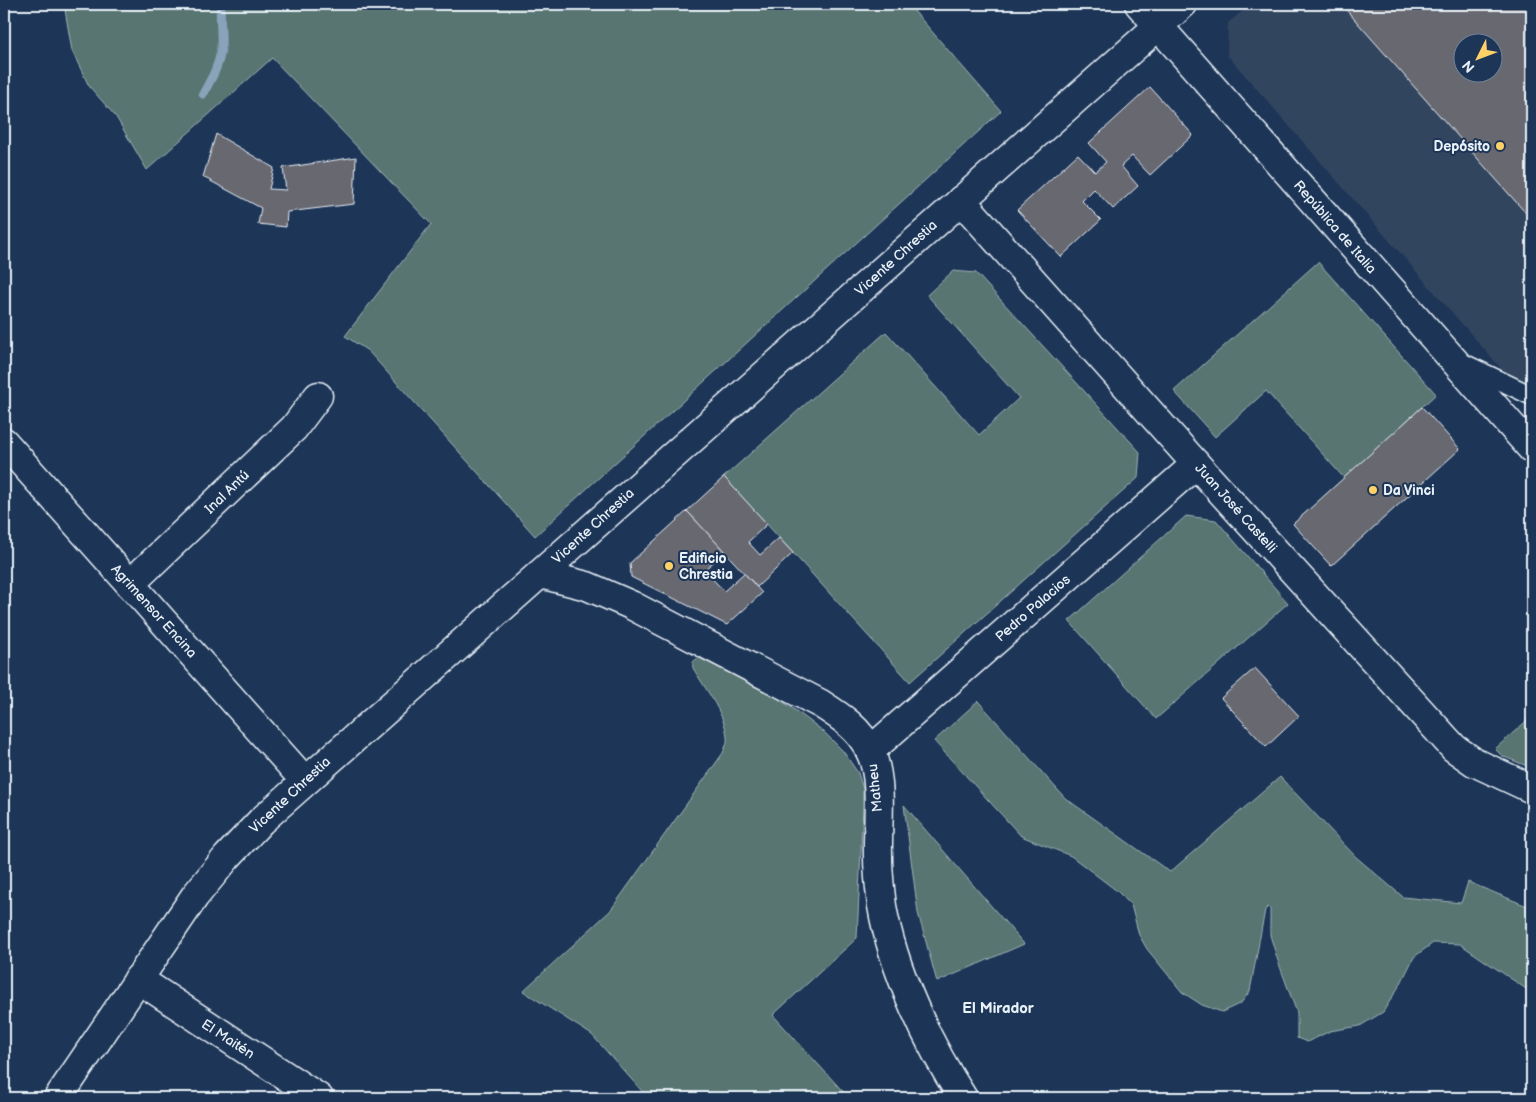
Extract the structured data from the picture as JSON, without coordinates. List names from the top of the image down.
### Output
{
  "streets": {
    "street": [
      "República de Italia",
      "Vicente Chrestia",
      "Inal Antú",
      "Juan José Castelli",
      "Pedro Palacios",
      "Agrimensor Encina",
      "Matheu",
      "El Maitén"
    ]
  },
  "crossings": [
    ["República de Italia", "Vicente Chrestia"],
    ["Vicente Chrestia", "Juan José Castelli"],
    ["Vicente Chrestia", "Agrimensor Encina"],
    ["Vicente Chrestia", "Matheu"],
    ["Vicente Chrestia", "El Maitén"],
    ["Inal Antú", "Agrimensor Encina"],
    ["Juan José Castelli", "Pedro Palacios"],
    ["Pedro Palacios", "Matheu"]
  ],
  "districts": ["El Mirador"],
  "places": ["Depósito", "Da Vinci", "Edificio Chrestia"],
  "north": "bottom left"
}
